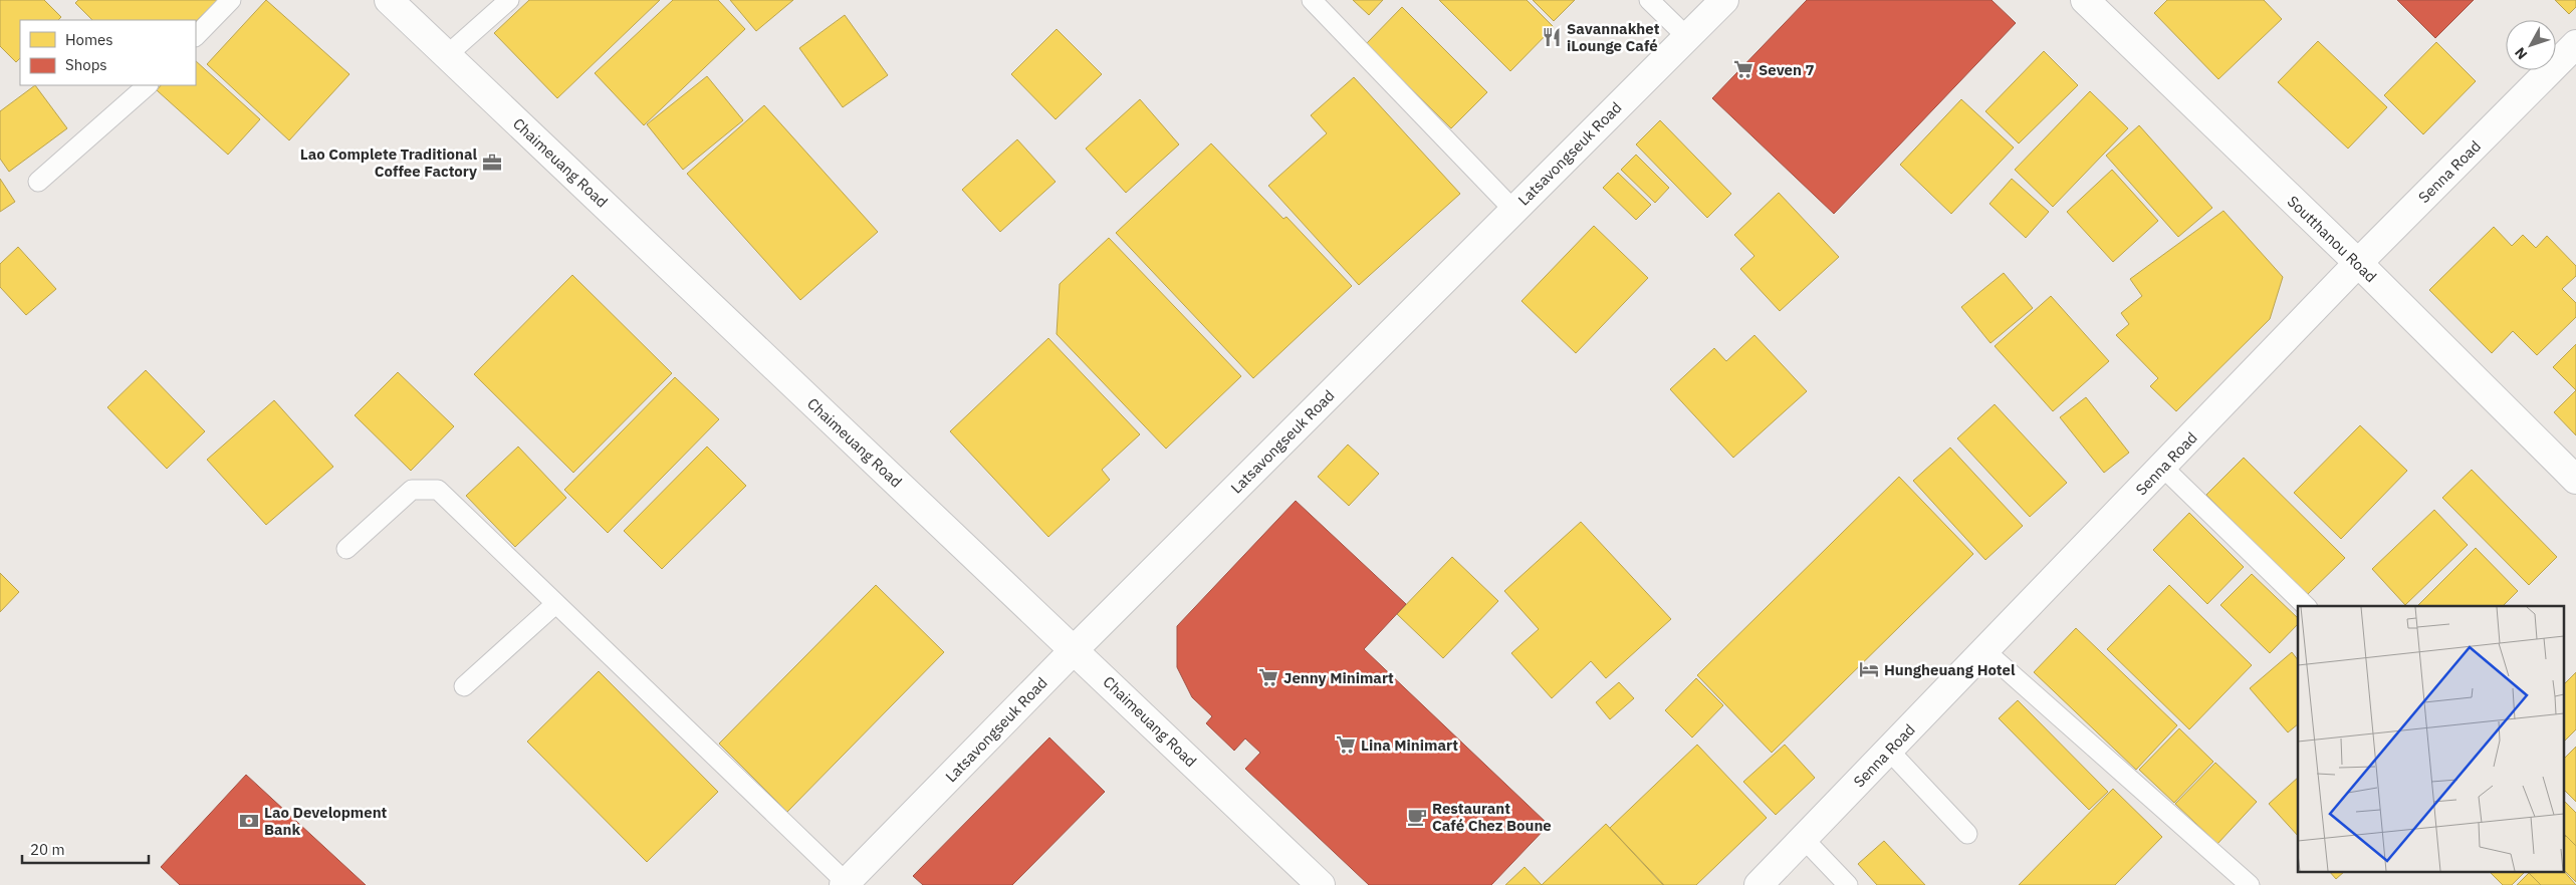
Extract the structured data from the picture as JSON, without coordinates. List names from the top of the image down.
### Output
{
  "streets": {
    "street": [
      "Latsavongseuk Road",
      "Chaimeuang Road",
      "Senna Road",
      "Soutthanou Road"
    ]
  },
  "crossings": [
    ["Latsavongseuk Road", "Chaimeuang Road"],
    ["Senna Road", "Soutthanou Road"]
  ],
  "places": {
    "restaurant": ["Savannakhet iLounge Café"],
    "supermarket": ["Seven 7", "Jenny Minimart", "Lina Minimart"],
    "office": ["Lao Complete Traditional Coffee Factory"],
    "hotel": ["Hungheuang Hotel"],
    "cafe": ["Restaurant Café Chez Boune"],
    "bank": ["Lao Development Bank"]
  },
  "legend": ["Homes", "Shops"],
  "scale_bar": "20 m",
  "north": "bottom left"
}
